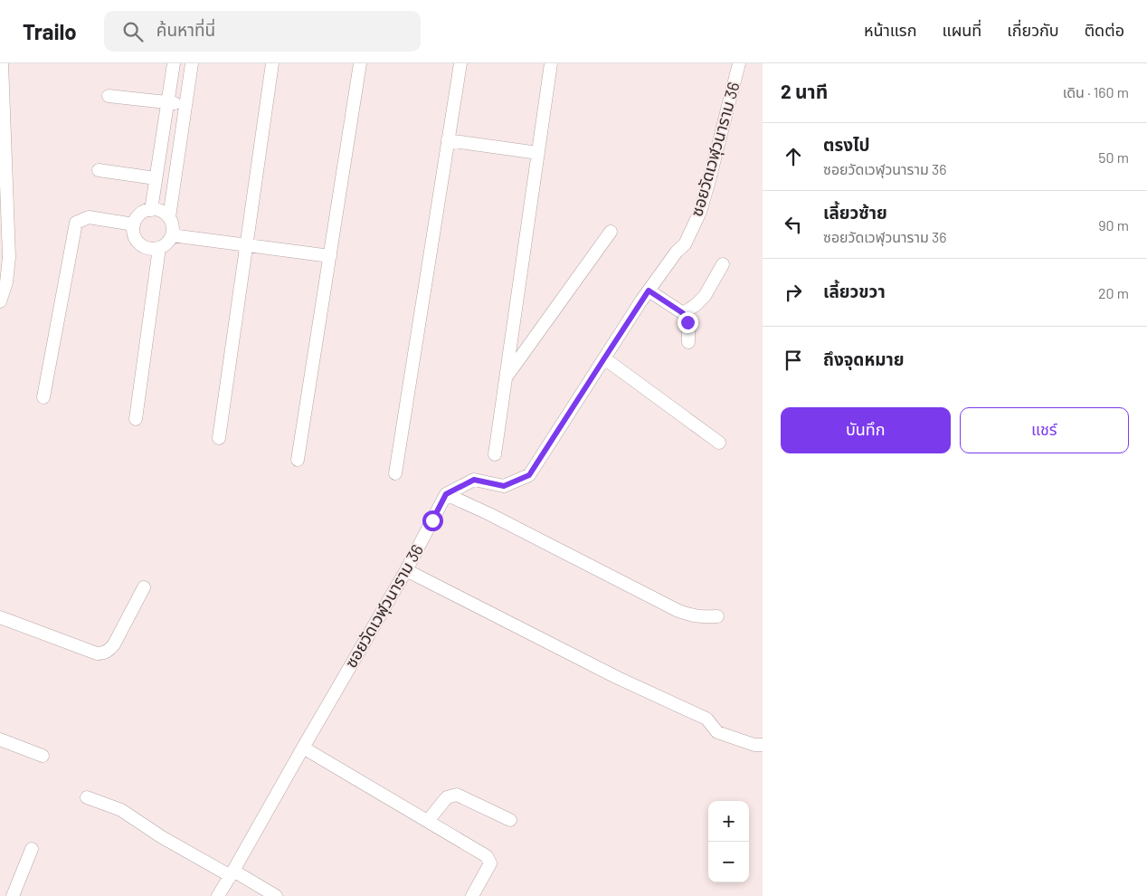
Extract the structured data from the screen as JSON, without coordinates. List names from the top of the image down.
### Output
{
  "streets": {
    "street": ["ซอยวัดเวฬุวนาราม 36"]
  },
  "page": {
    "header": "Trailo",
    "search": "ค้นหาที่นี่",
    "nav": [
      "หน้าแรก",
      "แผนที่",
      "เกี่ยวกับ",
      "ติดต่อ"
    ],
    "heading": ["2 นาที", "เดิน · 160 m"],
    "list": [
      ["ตรงไป", "ซอยวัดเวฬุวนาราม 36", "50 m"],
      ["เลี้ยวซ้าย", "ซอยวัดเวฬุวนาราม 36", "90 m"],
      ["เลี้ยวขวา", "20 m"],
      "ถึงจุดหมาย"
    ],
    "buttons": ["บันทึก", "แชร์"],
    "map_buttons": ["+", "−"]
  }
}
